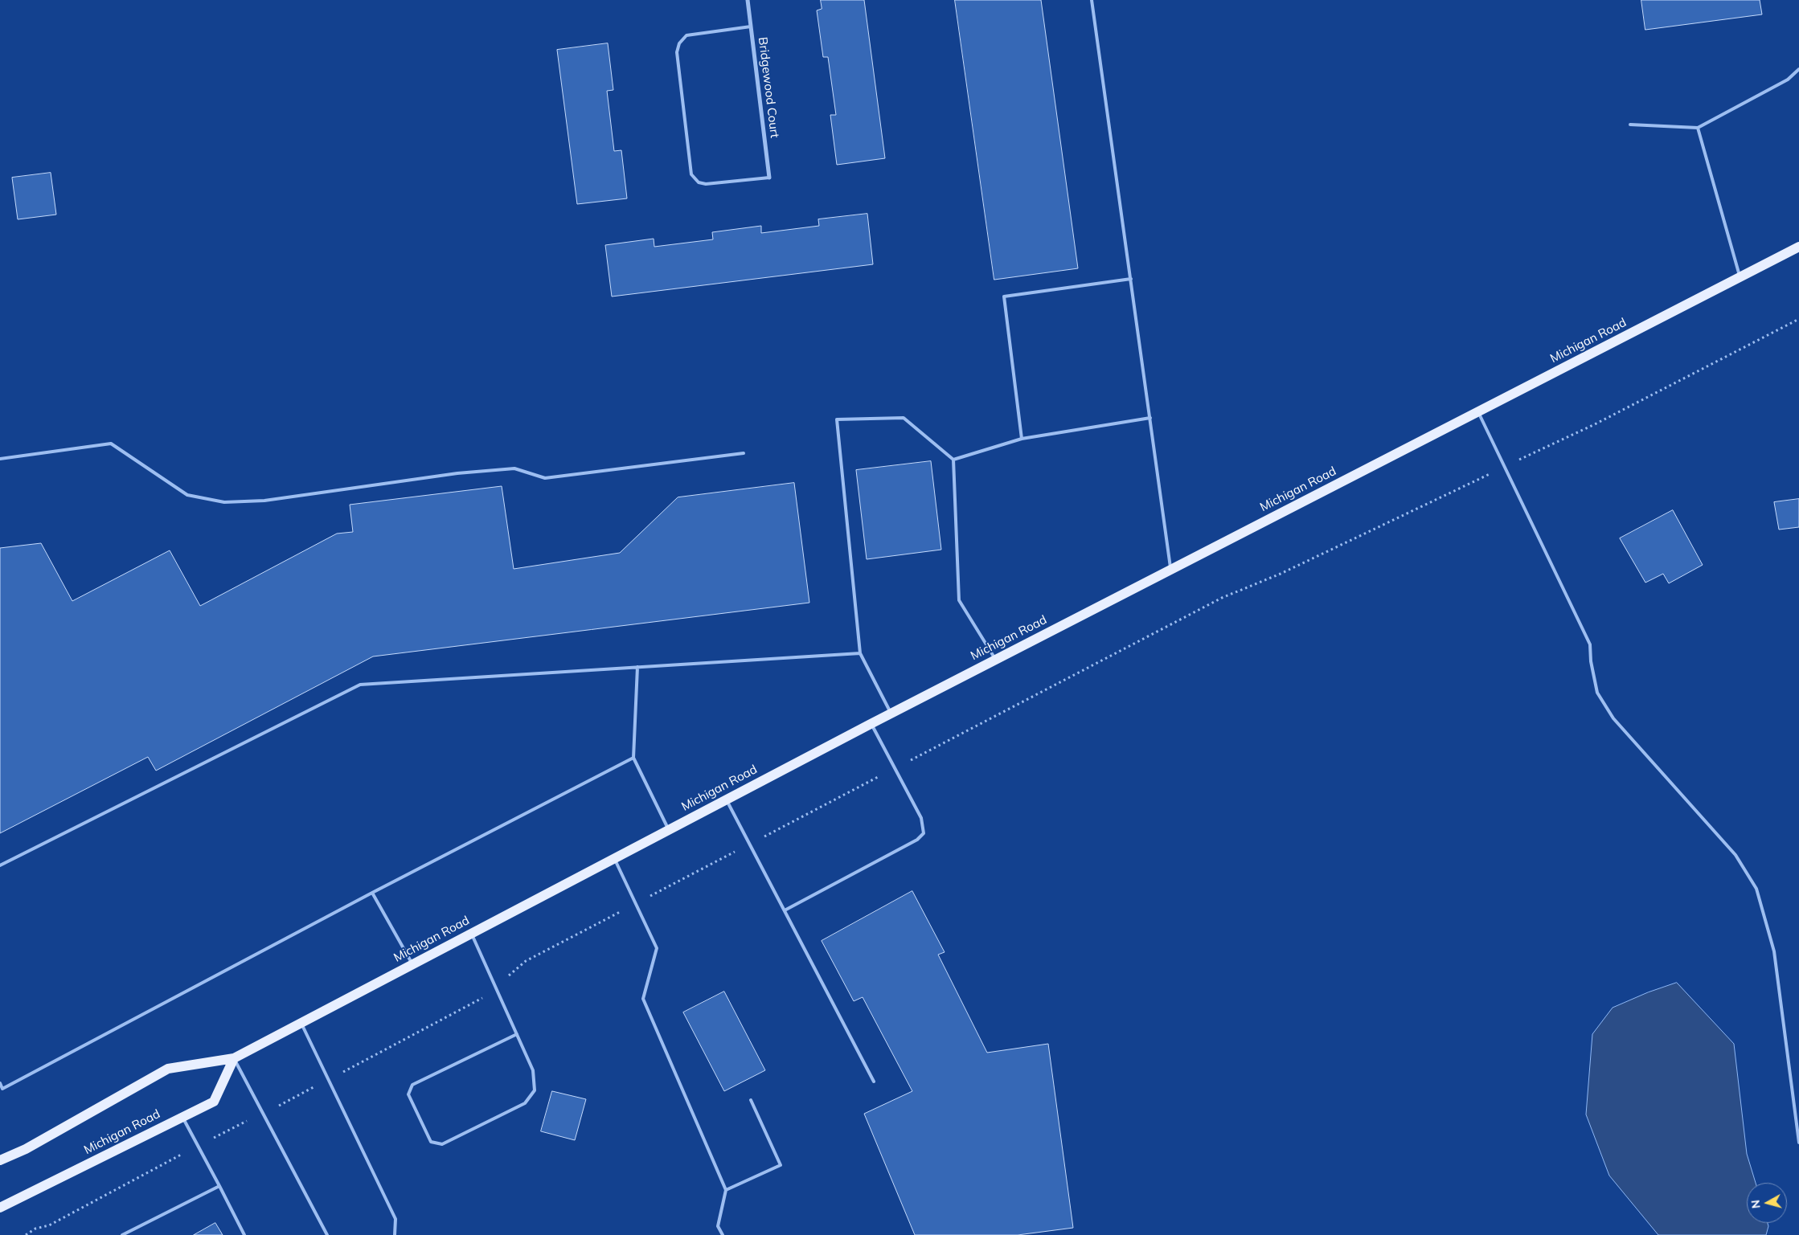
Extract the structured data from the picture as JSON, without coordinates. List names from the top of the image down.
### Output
{
  "streets": {
    "main road": ["Michigan Road"],
    "street": ["Bridgewood Court"]
  },
  "north": "left"
}
